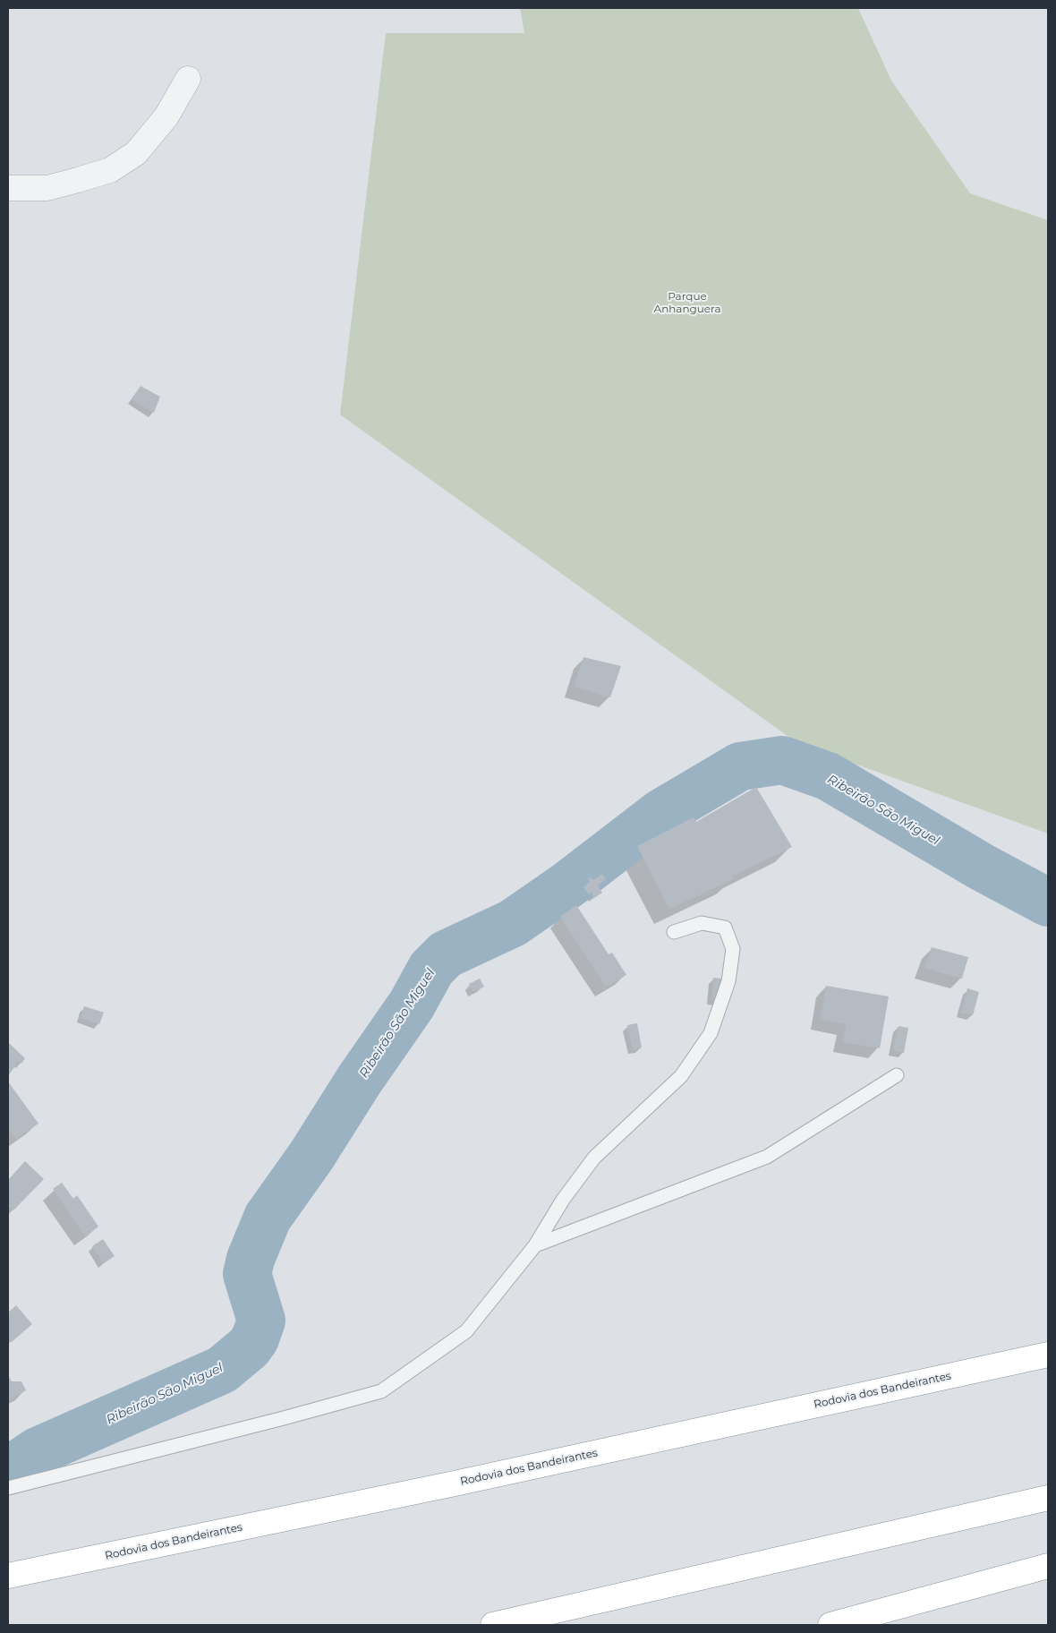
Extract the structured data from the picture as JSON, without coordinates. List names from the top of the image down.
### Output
{
  "streets": {
    "highway": ["Rodovia dos Bandeirantes"]
  },
  "water": ["Ribeirão São Miguel"],
  "parks": ["Parque Anhanguera"]
}
